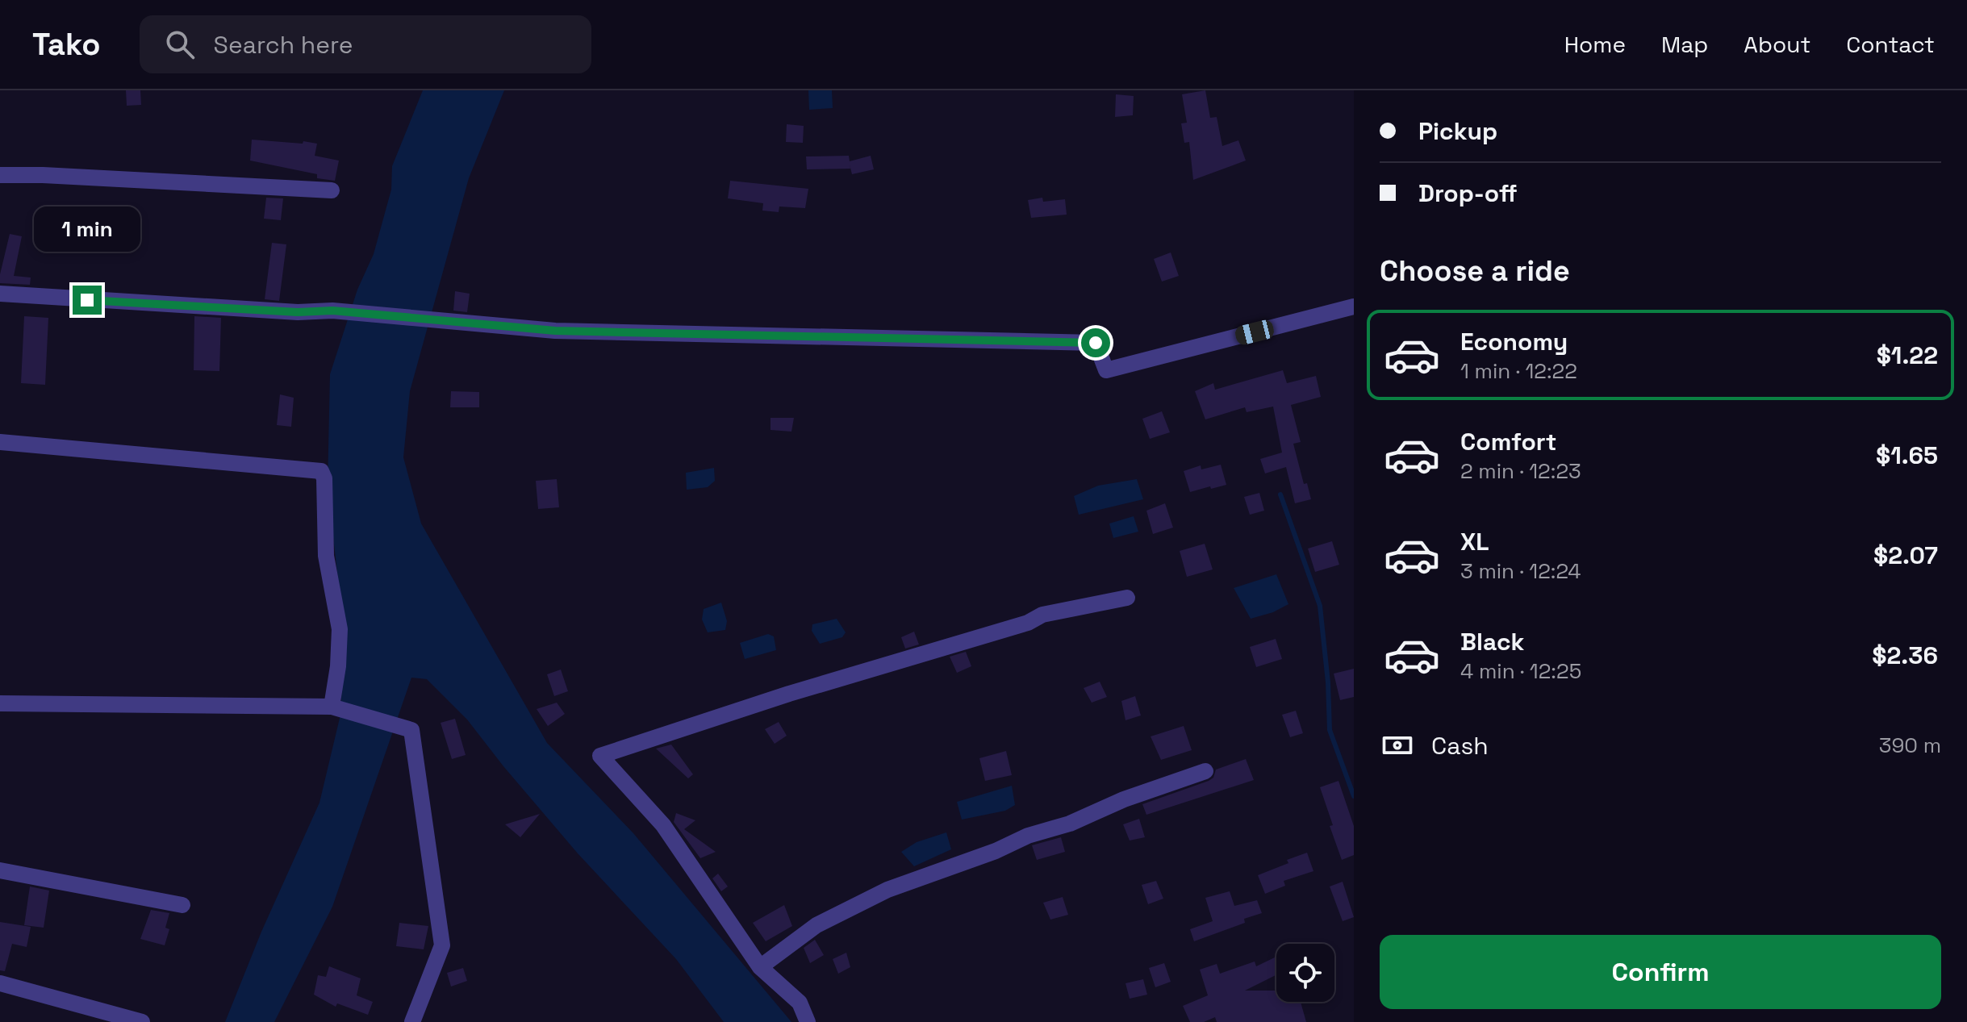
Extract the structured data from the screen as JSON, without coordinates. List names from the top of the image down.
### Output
{
  "page": {
    "header": "Tako",
    "search": "Search here",
    "nav": [
      "Home",
      "Map",
      "About",
      "Contact"
    ],
    "banner": ["Pickup", "Drop-off"],
    "bubble": "1 min",
    "heading": "Choose a ride",
    "list": [
      {
        "name": "Economy",
        "note": "1 min · 12:22",
        "value": "$1.22"
      },
      {
        "name": "Comfort",
        "note": "2 min · 12:23",
        "value": "$1.65"
      },
      {
        "name": "XL",
        "note": "3 min · 12:24",
        "value": "$2.07"
      },
      {
        "name": "Black",
        "note": "4 min · 12:25",
        "value": "$2.36"
      }
    ],
    "pay": ["Cash", "390 m"],
    "buttons": "Confirm"
  }
}
